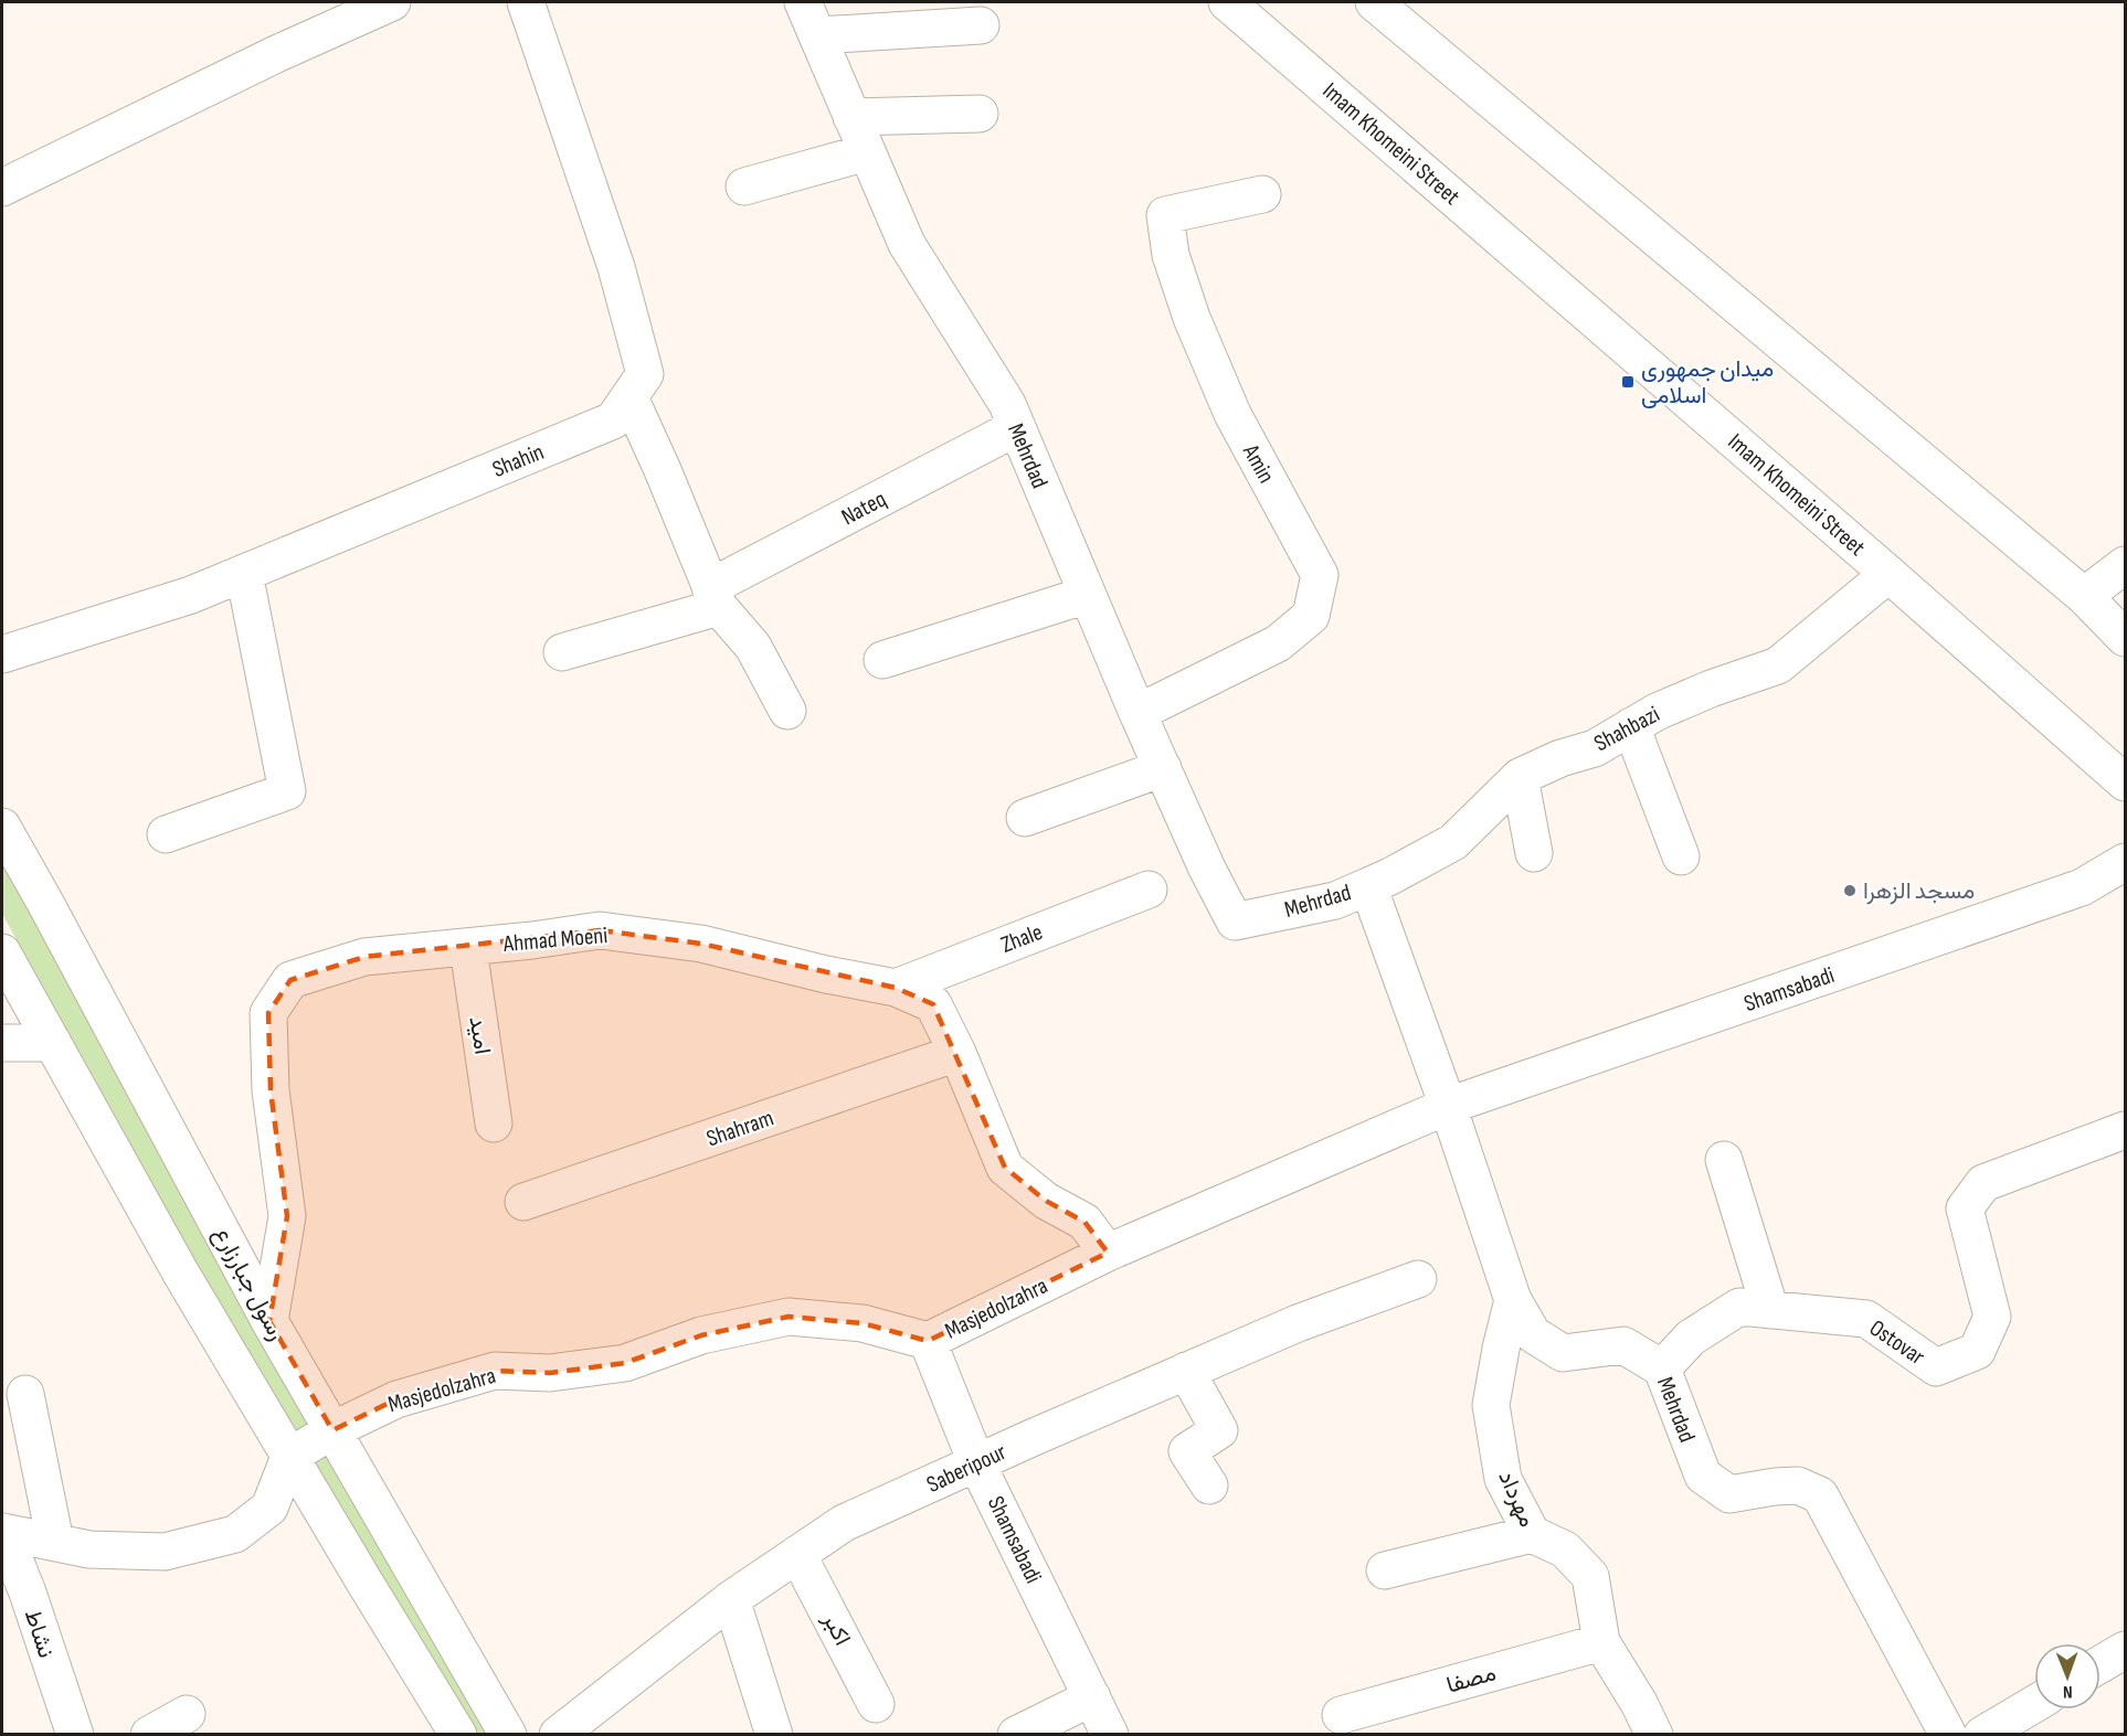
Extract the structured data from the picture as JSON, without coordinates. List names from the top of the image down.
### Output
{
  "streets": {
    "street": [
      "Imam Khomeini Street",
      "Mehrdad",
      "Shahin",
      "Amin",
      "Nateq",
      "Shahbazi",
      "Zhale",
      "Ahmad Moeni",
      "Shamsabadi",
      "امید",
      "Shahram",
      "رسول جبارزارع",
      "Masjedolzahra",
      "Ostovar",
      "Saberipour",
      "مهرداد",
      "اکبر",
      "نشاط",
      "مصفا"
    ]
  },
  "crossings": [
    ["Imam Khomeini Street", "Shahbazi"],
    ["Mehrdad", "Amin"],
    ["Mehrdad", "Nateq"],
    ["Mehrdad", "Shahbazi"],
    ["Mehrdad", "Shamsabadi"],
    ["Mehrdad", "Masjedolzahra"],
    ["Mehrdad", "Ostovar"],
    ["Mehrdad", "مهرداد"],
    ["Zhale", "Ahmad Moeni"],
    ["Ahmad Moeni", "امید"],
    ["Ahmad Moeni", "Shahram"],
    ["Ahmad Moeni", "رسول جبارزارع"],
    ["Ahmad Moeni", "Masjedolzahra"],
    ["Shamsabadi", "Masjedolzahra"],
    ["Shamsabadi", "Saberipour"],
    ["رسول جبارزارع", "Masjedolzahra"],
    ["Saberipour", "اکبر"],
    ["مهرداد", "مصفا"]
  ],
  "places": {
    "transit": ["میدان جمهوری اسلامی"],
    "other": ["مسجد الزهرا"]
  },
  "north": "bottom"
}
